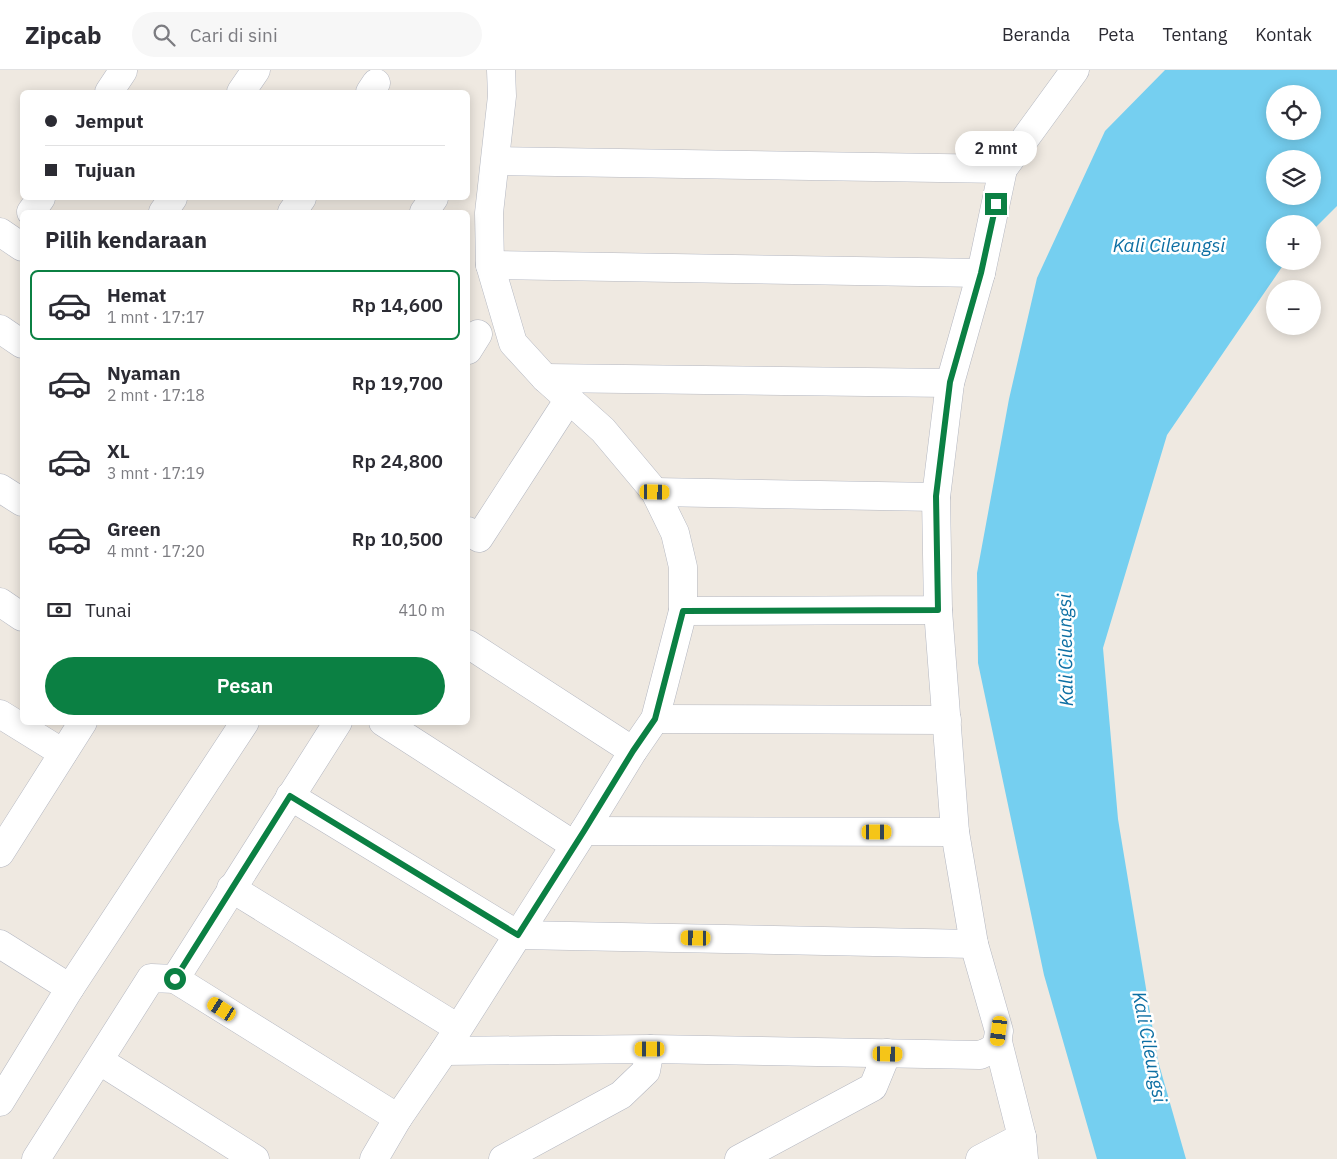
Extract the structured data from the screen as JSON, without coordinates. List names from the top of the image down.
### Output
{
  "water": ["Kali Cileungsi"],
  "page": {
    "header": "Zipcab",
    "search": "Cari di sini",
    "nav": [
      "Beranda",
      "Peta",
      "Tentang",
      "Kontak"
    ],
    "map_buttons": ["+", "−"],
    "banner": ["Jemput", "Tujuan"],
    "bubble": "2 mnt",
    "heading": "Pilih kendaraan",
    "list": [
      {
        "name": "Hemat",
        "note": "1 mnt · 17:17",
        "value": "Rp 14,600"
      },
      {
        "name": "Nyaman",
        "note": "2 mnt · 17:18",
        "value": "Rp 19,700"
      },
      {
        "name": "XL",
        "note": "3 mnt · 17:19",
        "value": "Rp 24,800"
      },
      {
        "name": "Green",
        "note": "4 mnt · 17:20",
        "value": "Rp 10,500"
      }
    ],
    "pay": ["Tunai", "410 m"],
    "buttons": "Pesan"
  }
}
